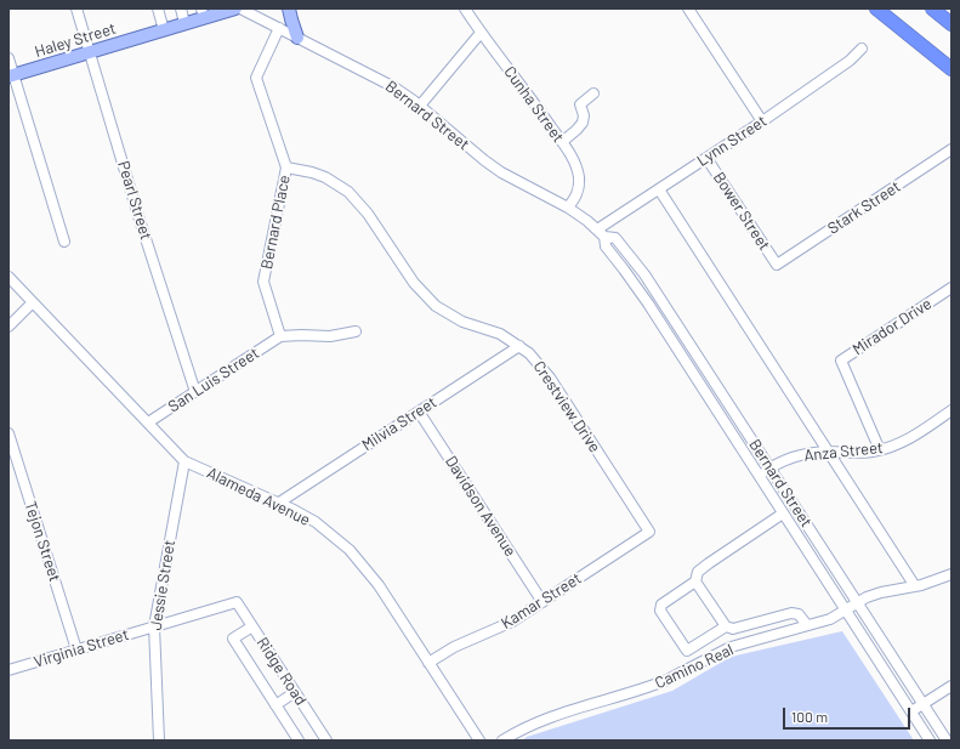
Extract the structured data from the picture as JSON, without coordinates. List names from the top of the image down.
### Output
{
  "streets": {
    "main road": ["Haley Street"],
    "street": [
      "Cunha Street",
      "Bernard Street",
      "Lynn Street",
      "Pearl Street",
      "Stark Street",
      "Bower Street",
      "Bernard Place",
      "Mirador Drive",
      "San Luis Street",
      "Crestview Drive",
      "Milvia Street",
      "Anza Street",
      "Alameda Avenue",
      "Davidson Avenue",
      "Tejon Street",
      "Jessie Street",
      "Kamar Street",
      "Virginia Street",
      "Camino Real",
      "Ridge Road"
    ]
  },
  "crossings": [
    ["Haley Street", "Pearl Street"],
    ["Cunha Street", "Bernard Street"],
    ["Bernard Street", "Lynn Street"],
    ["Bernard Street", "Bernard Place"],
    ["Bernard Street", "Anza Street"],
    ["Bernard Street", "Camino Real"],
    ["Lynn Street", "Bower Street"],
    ["Pearl Street", "San Luis Street"],
    ["Stark Street", "Bower Street"],
    ["Bernard Place", "San Luis Street"],
    ["Bernard Place", "Crestview Drive"],
    ["Mirador Drive", "Anza Street"],
    ["San Luis Street", "Alameda Avenue"],
    ["Crestview Drive", "Milvia Street"],
    ["Crestview Drive", "Kamar Street"],
    ["Milvia Street", "Alameda Avenue"],
    ["Milvia Street", "Davidson Avenue"],
    ["Alameda Avenue", "Jessie Street"],
    ["Alameda Avenue", "Kamar Street"],
    ["Davidson Avenue", "Kamar Street"],
    ["Tejon Street", "Virginia Street"],
    ["Jessie Street", "Virginia Street"],
    ["Virginia Street", "Ridge Road"]
  ],
  "scale_bar": "100 m"
}
